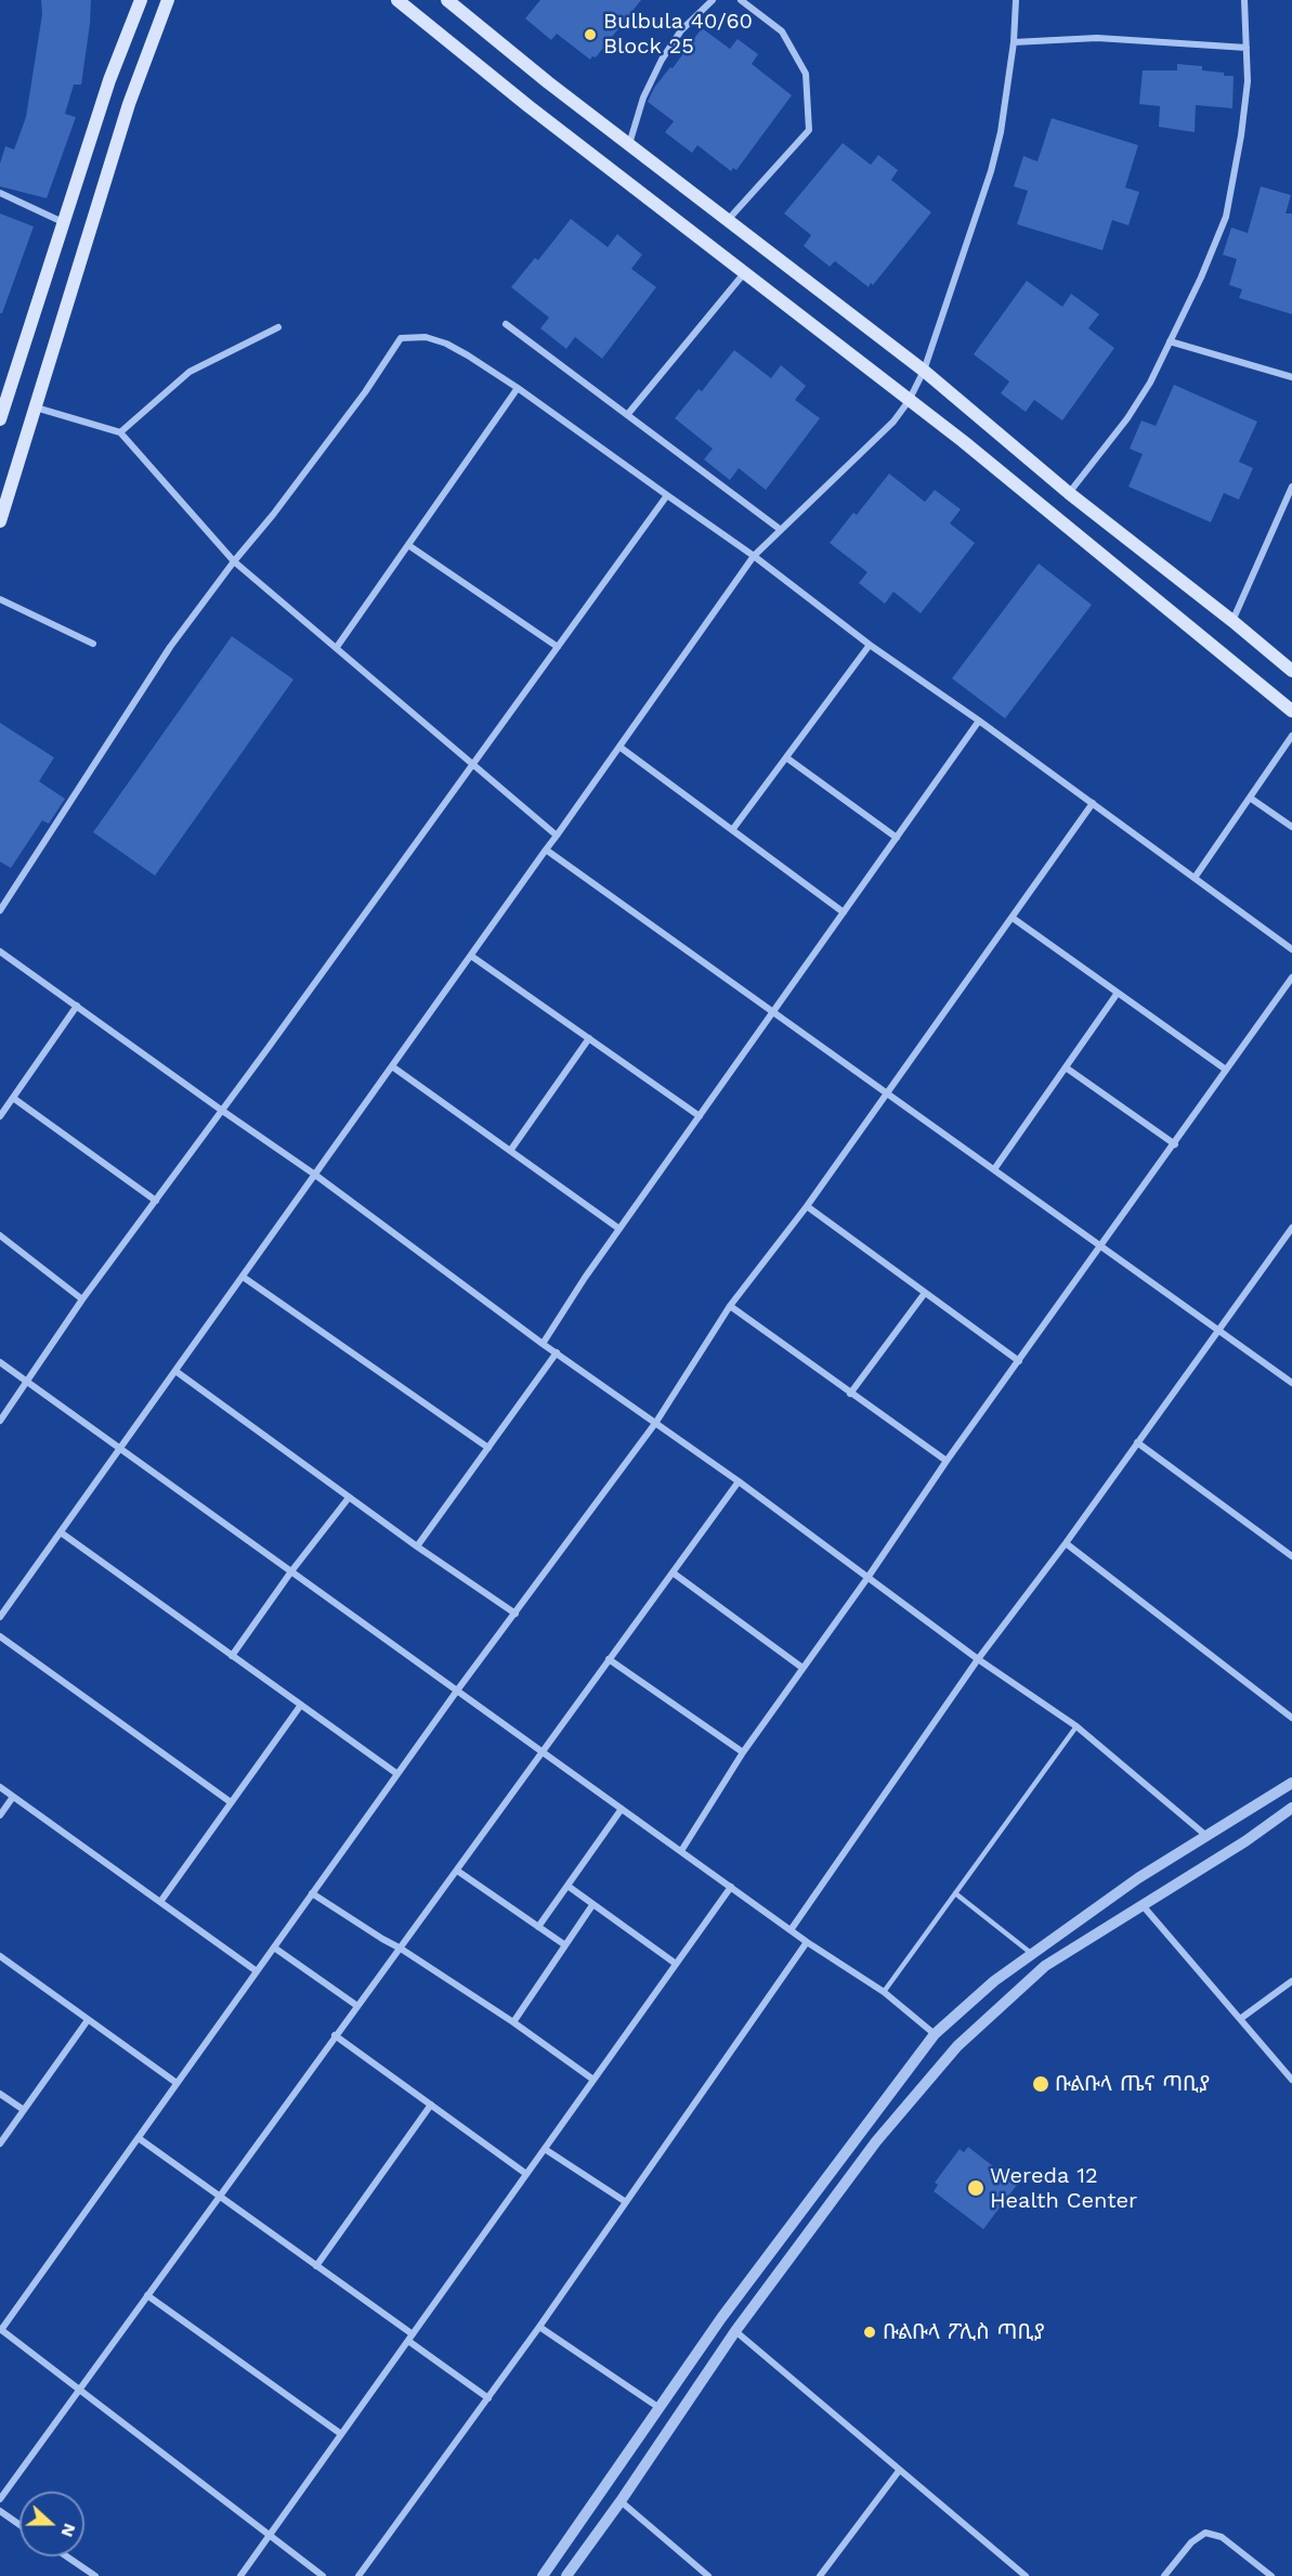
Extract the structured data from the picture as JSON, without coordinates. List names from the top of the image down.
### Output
{
  "places": [
    "Bulbula 40/60 Block 25",
    "ቡልቡላ ጤና ጣቢያ",
    "Wereda 12 Health Center",
    "ቡልቡላ ፖሊስ ጣቢያ"
  ],
  "north": "right"
}
